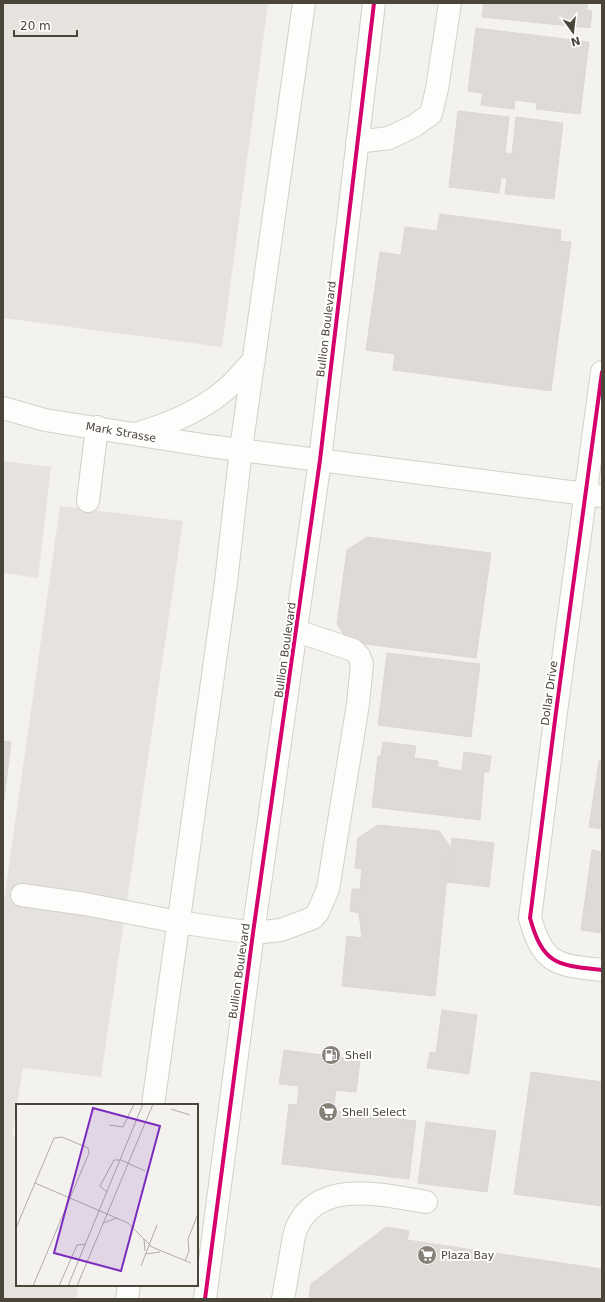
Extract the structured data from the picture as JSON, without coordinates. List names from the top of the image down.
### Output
{
  "streets": {
    "street": ["Bullion Boulevard", "Mark Strasse", "Dollar Drive"]
  },
  "crossings": [
    ["Bullion Boulevard", "Mark Strasse"],
    ["Mark Strasse", "Dollar Drive"]
  ],
  "places": {
    "fuel station": ["Shell"],
    "supermarket": ["Shell Select", "Plaza Bay"]
  },
  "scale_bar": "20 m",
  "north": "bottom"
}
